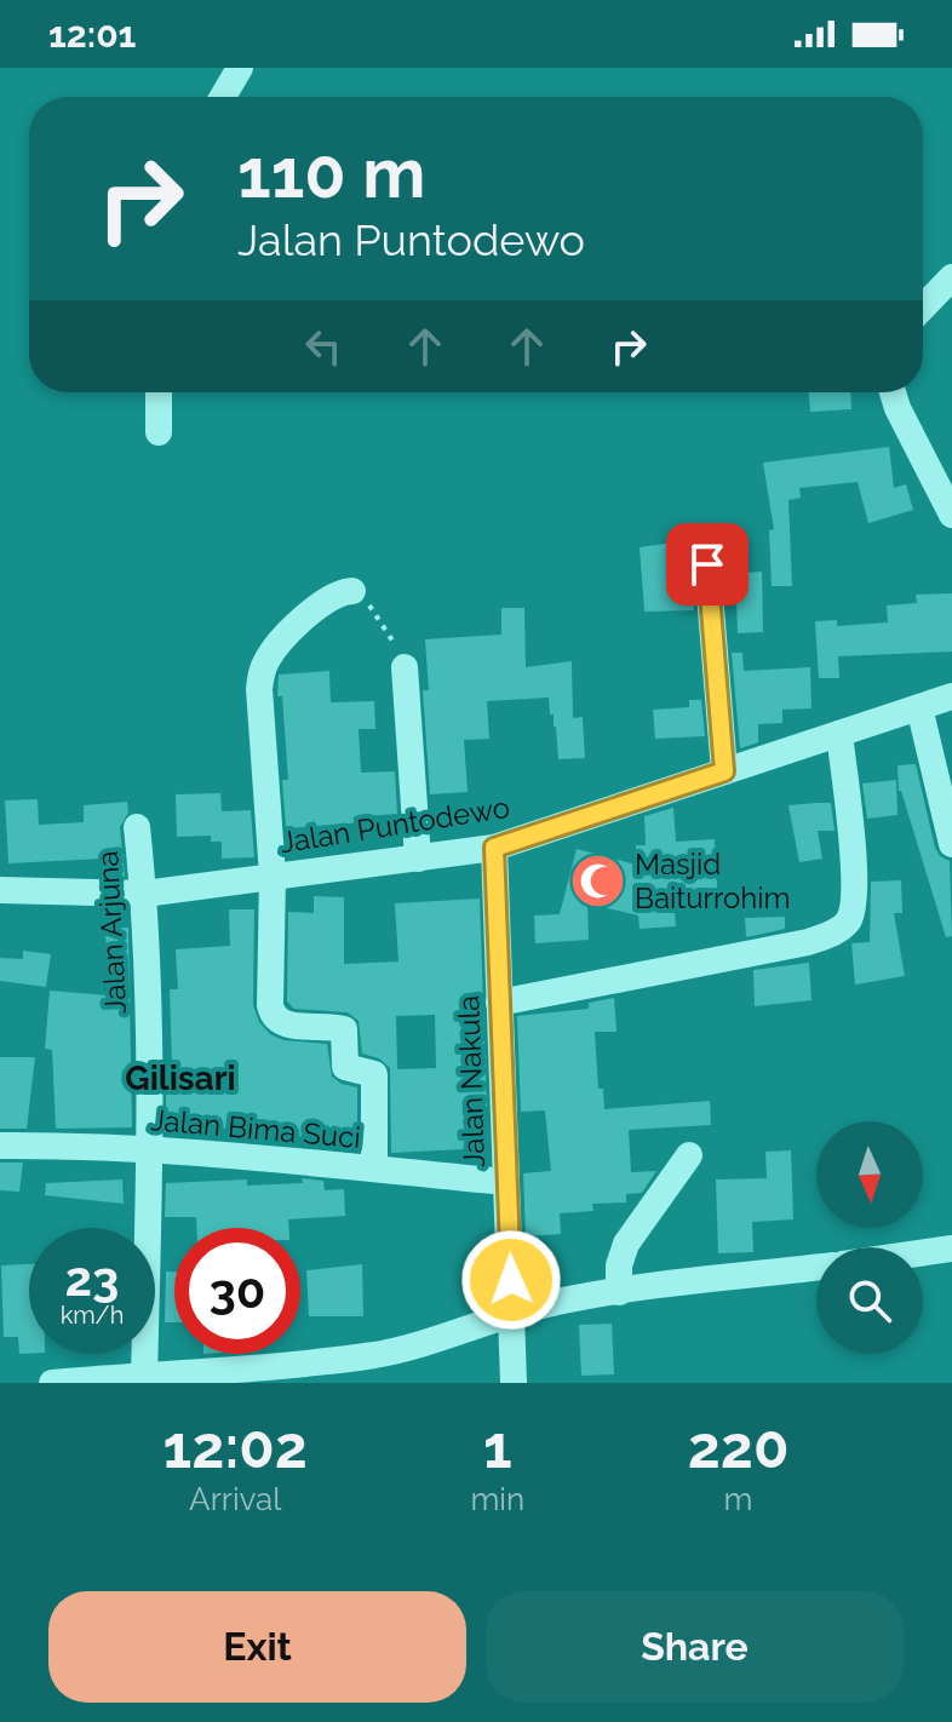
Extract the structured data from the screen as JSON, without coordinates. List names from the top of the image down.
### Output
{
  "streets": {
    "street": [
      "Jalan Puntodewo",
      "Jalan Arjuna",
      "Jalan Nakula",
      "Jalan Bima Suci"
    ]
  },
  "crossings": [
    ["Jalan Puntodewo", "Jalan Arjuna"],
    ["Jalan Puntodewo", "Jalan Nakula"],
    ["Jalan Arjuna", "Jalan Bima Suci"],
    ["Jalan Nakula", "Jalan Bima Suci"]
  ],
  "districts": ["Gilisari"],
  "places": {
    "mosque": ["Masjid Baiturrohim"]
  },
  "north": "bottom",
  "page": {
    "status": "12:01",
    "turn": ["110 m", "Jalan Puntodewo"],
    "speed": "23 km/h",
    "limit": "30",
    "eta": [
      "12:02",
      "Arrival",
      "1",
      "min",
      "220",
      "m"
    ],
    "buttons": ["Exit", "Share"]
  }
}
